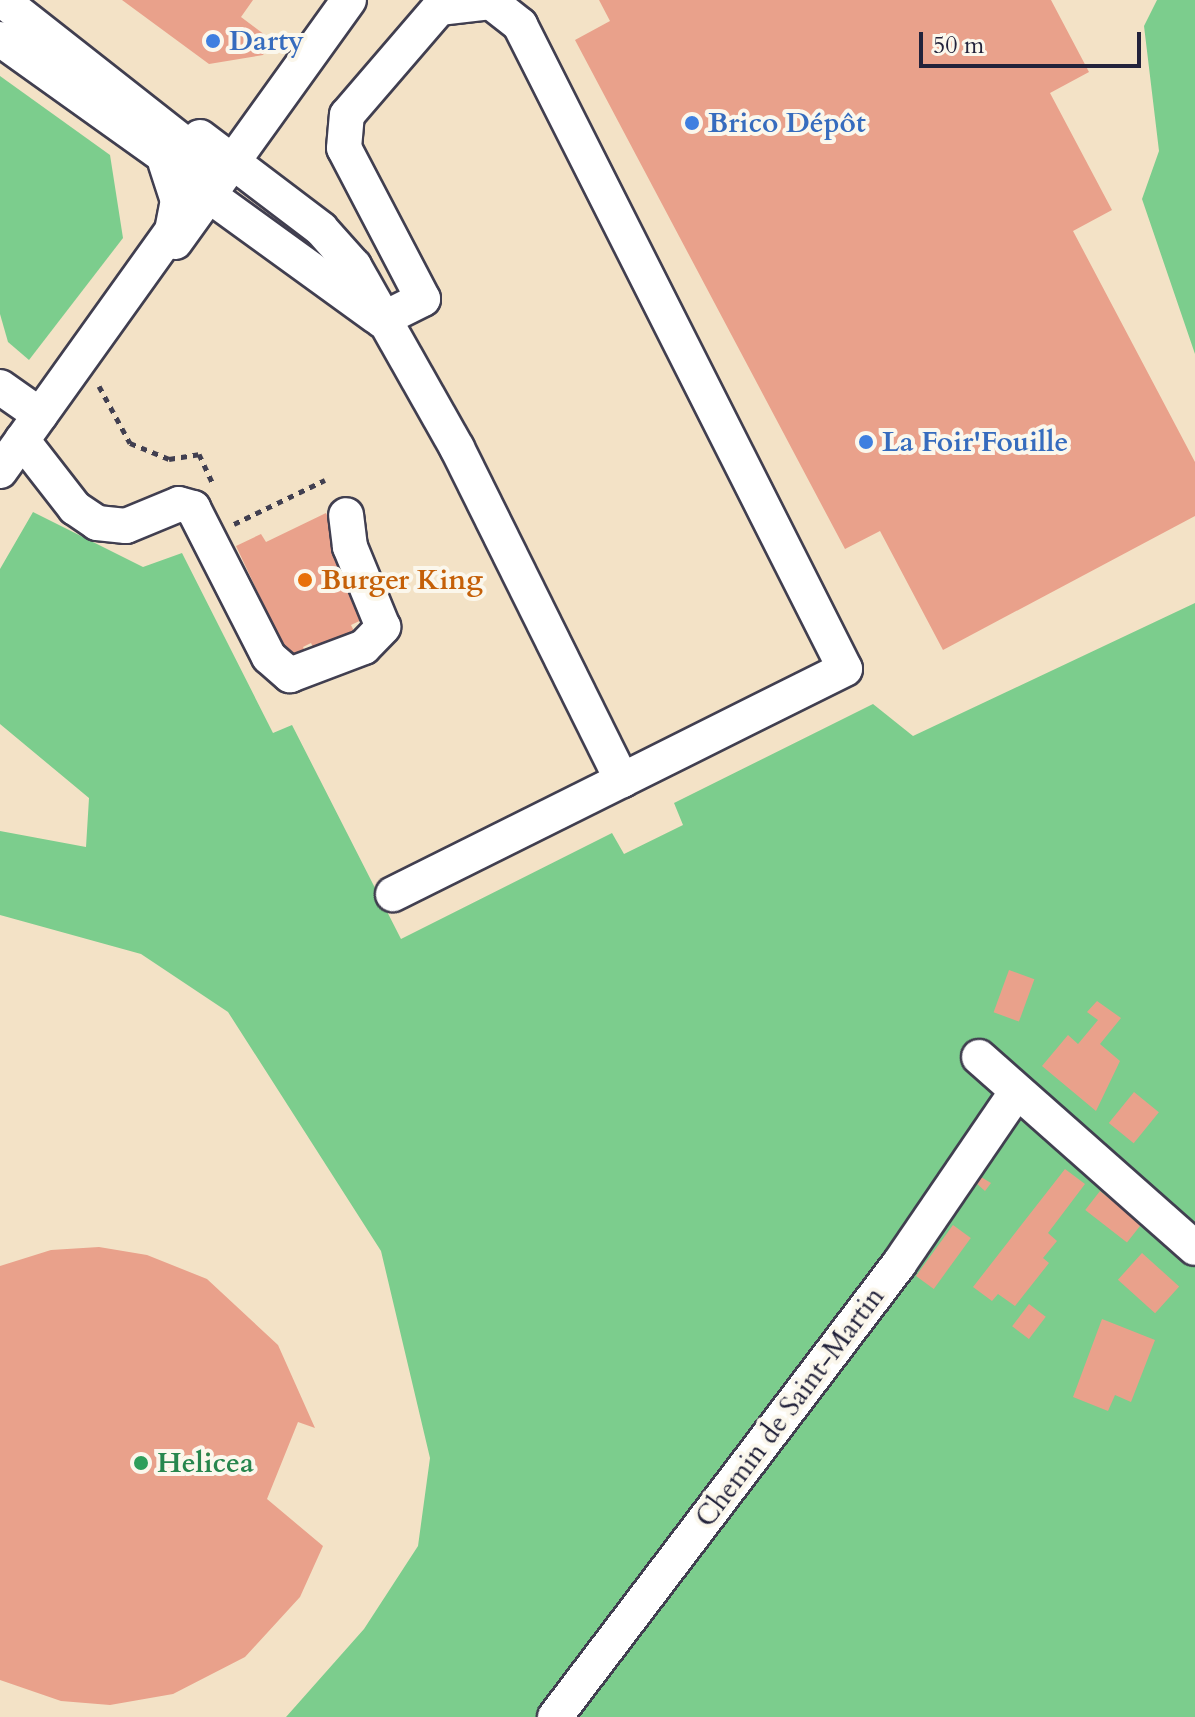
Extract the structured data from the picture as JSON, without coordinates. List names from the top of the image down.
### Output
{
  "streets": {
    "street": ["Chemin de Saint-Martin"]
  },
  "places": [
    "Darty",
    "Brico Dépôt",
    "La Foir'Fouille",
    "Burger King",
    "Helicea"
  ],
  "scale_bar": "50 m"
}
